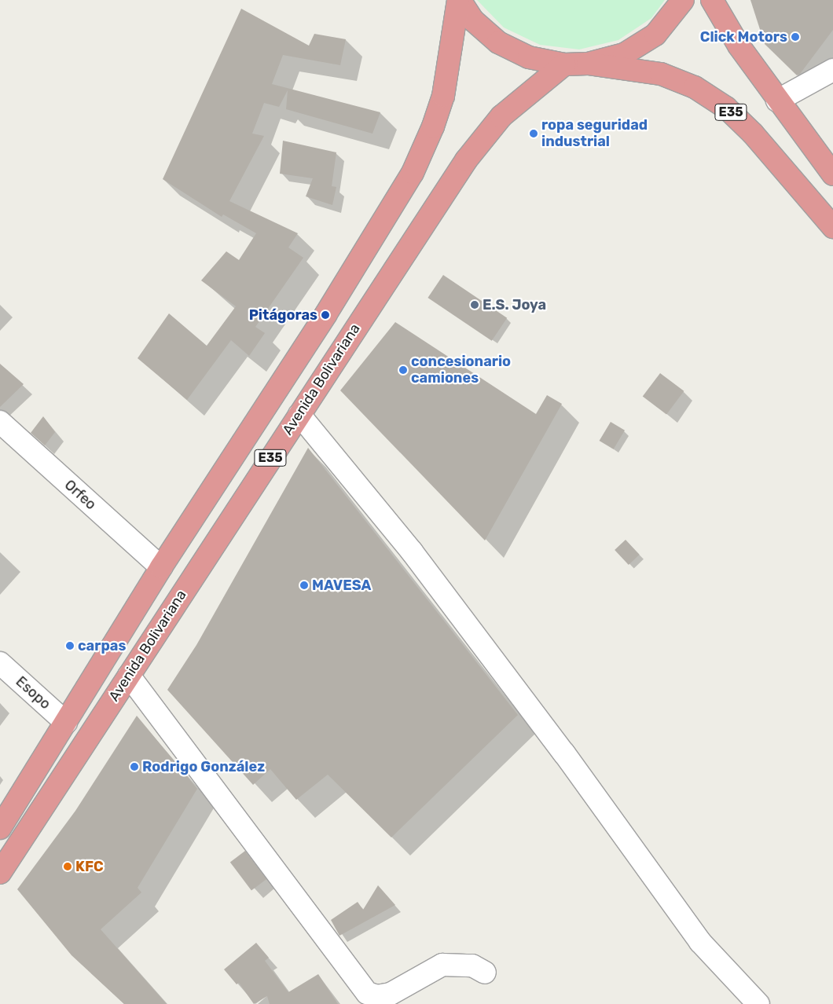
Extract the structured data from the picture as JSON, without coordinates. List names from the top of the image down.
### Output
{
  "streets": {
    "highway": ["E35", "Avenida Bolivariana"],
    "street": ["Orfeo", "Esopo"]
  },
  "crossings": [
    ["E35", "Avenida Bolivariana"],
    ["Avenida Bolivariana", "Orfeo"],
    ["Avenida Bolivariana", "Esopo"]
  ],
  "places": [
    "Click Motors",
    "ropa seguridad industrial",
    "E.S. Joya",
    "Pitágoras",
    "concesionario camiones",
    "MAVESA",
    "carpas",
    "Rodrigo González",
    "KFC"
  ]
}
